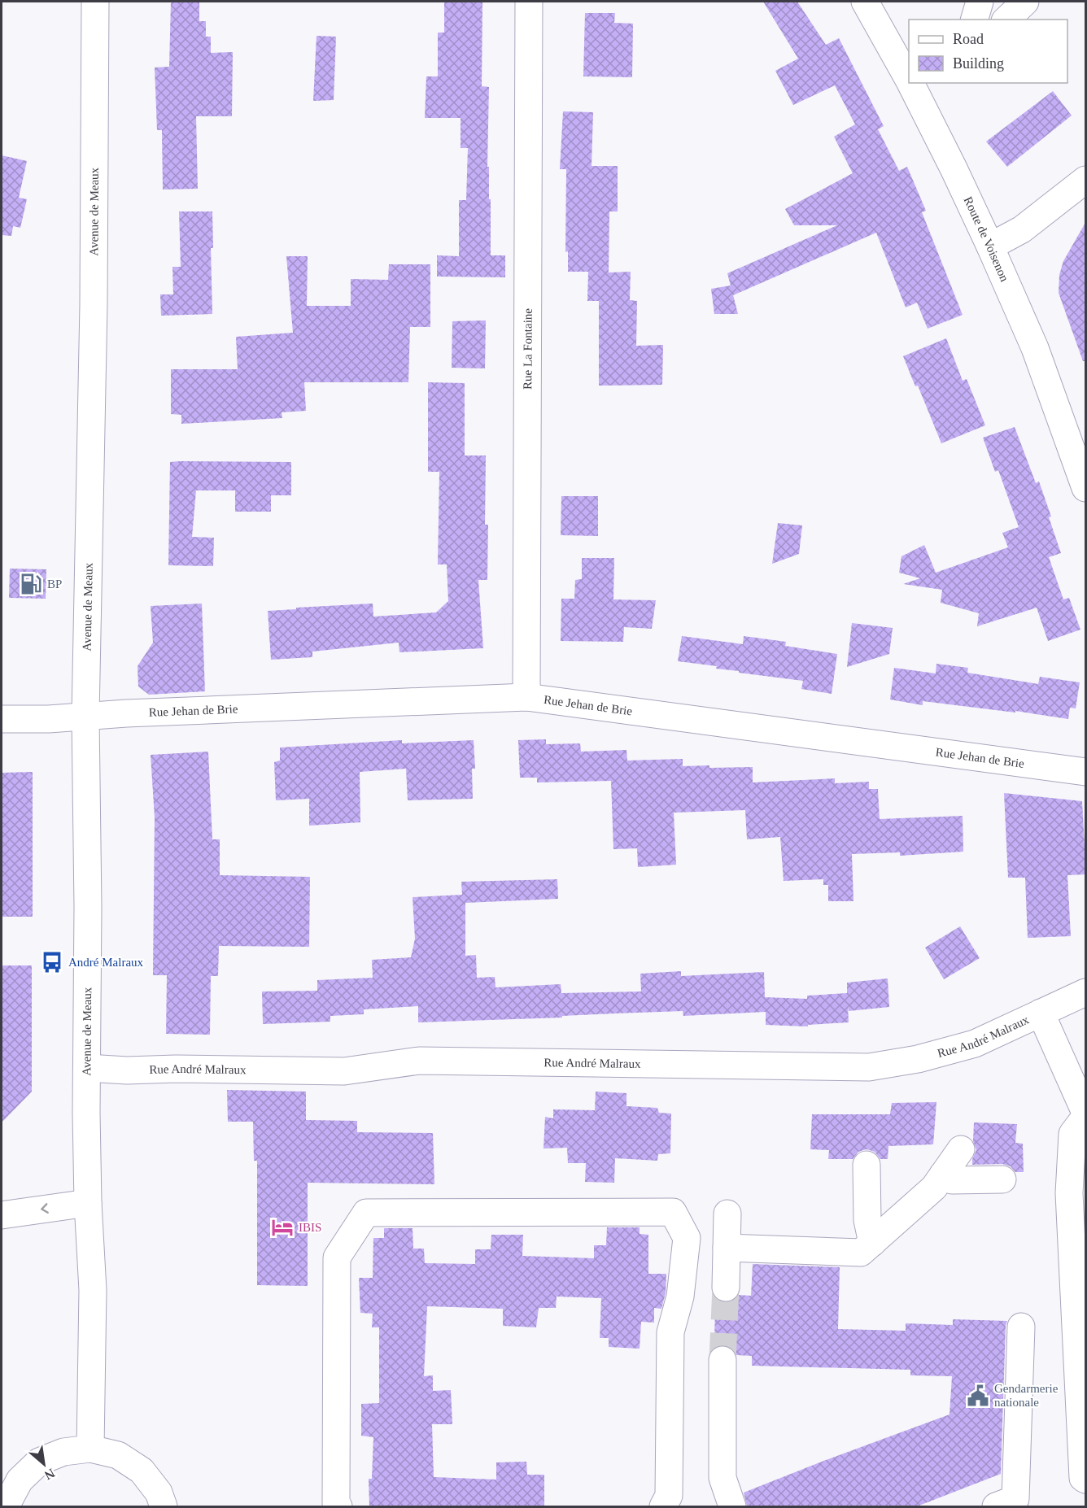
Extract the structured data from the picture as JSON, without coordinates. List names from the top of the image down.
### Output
{
  "streets": {
    "street": [
      "Avenue de Meaux",
      "Route de Voisenon",
      "Rue La Fontaine",
      "Rue Jehan de Brie",
      "Rue André Malraux"
    ]
  },
  "crossings": [
    ["Avenue de Meaux", "Rue Jehan de Brie"],
    ["Avenue de Meaux", "Rue André Malraux"],
    ["Rue La Fontaine", "Rue Jehan de Brie"]
  ],
  "places": {
    "fuel station": ["BP"],
    "bus stop": ["André Malraux"],
    "hotel": ["IBIS"],
    "public building": ["Gendarmerie nationale"]
  },
  "legend": ["Road", "Building"],
  "north": "bottom right"
}
